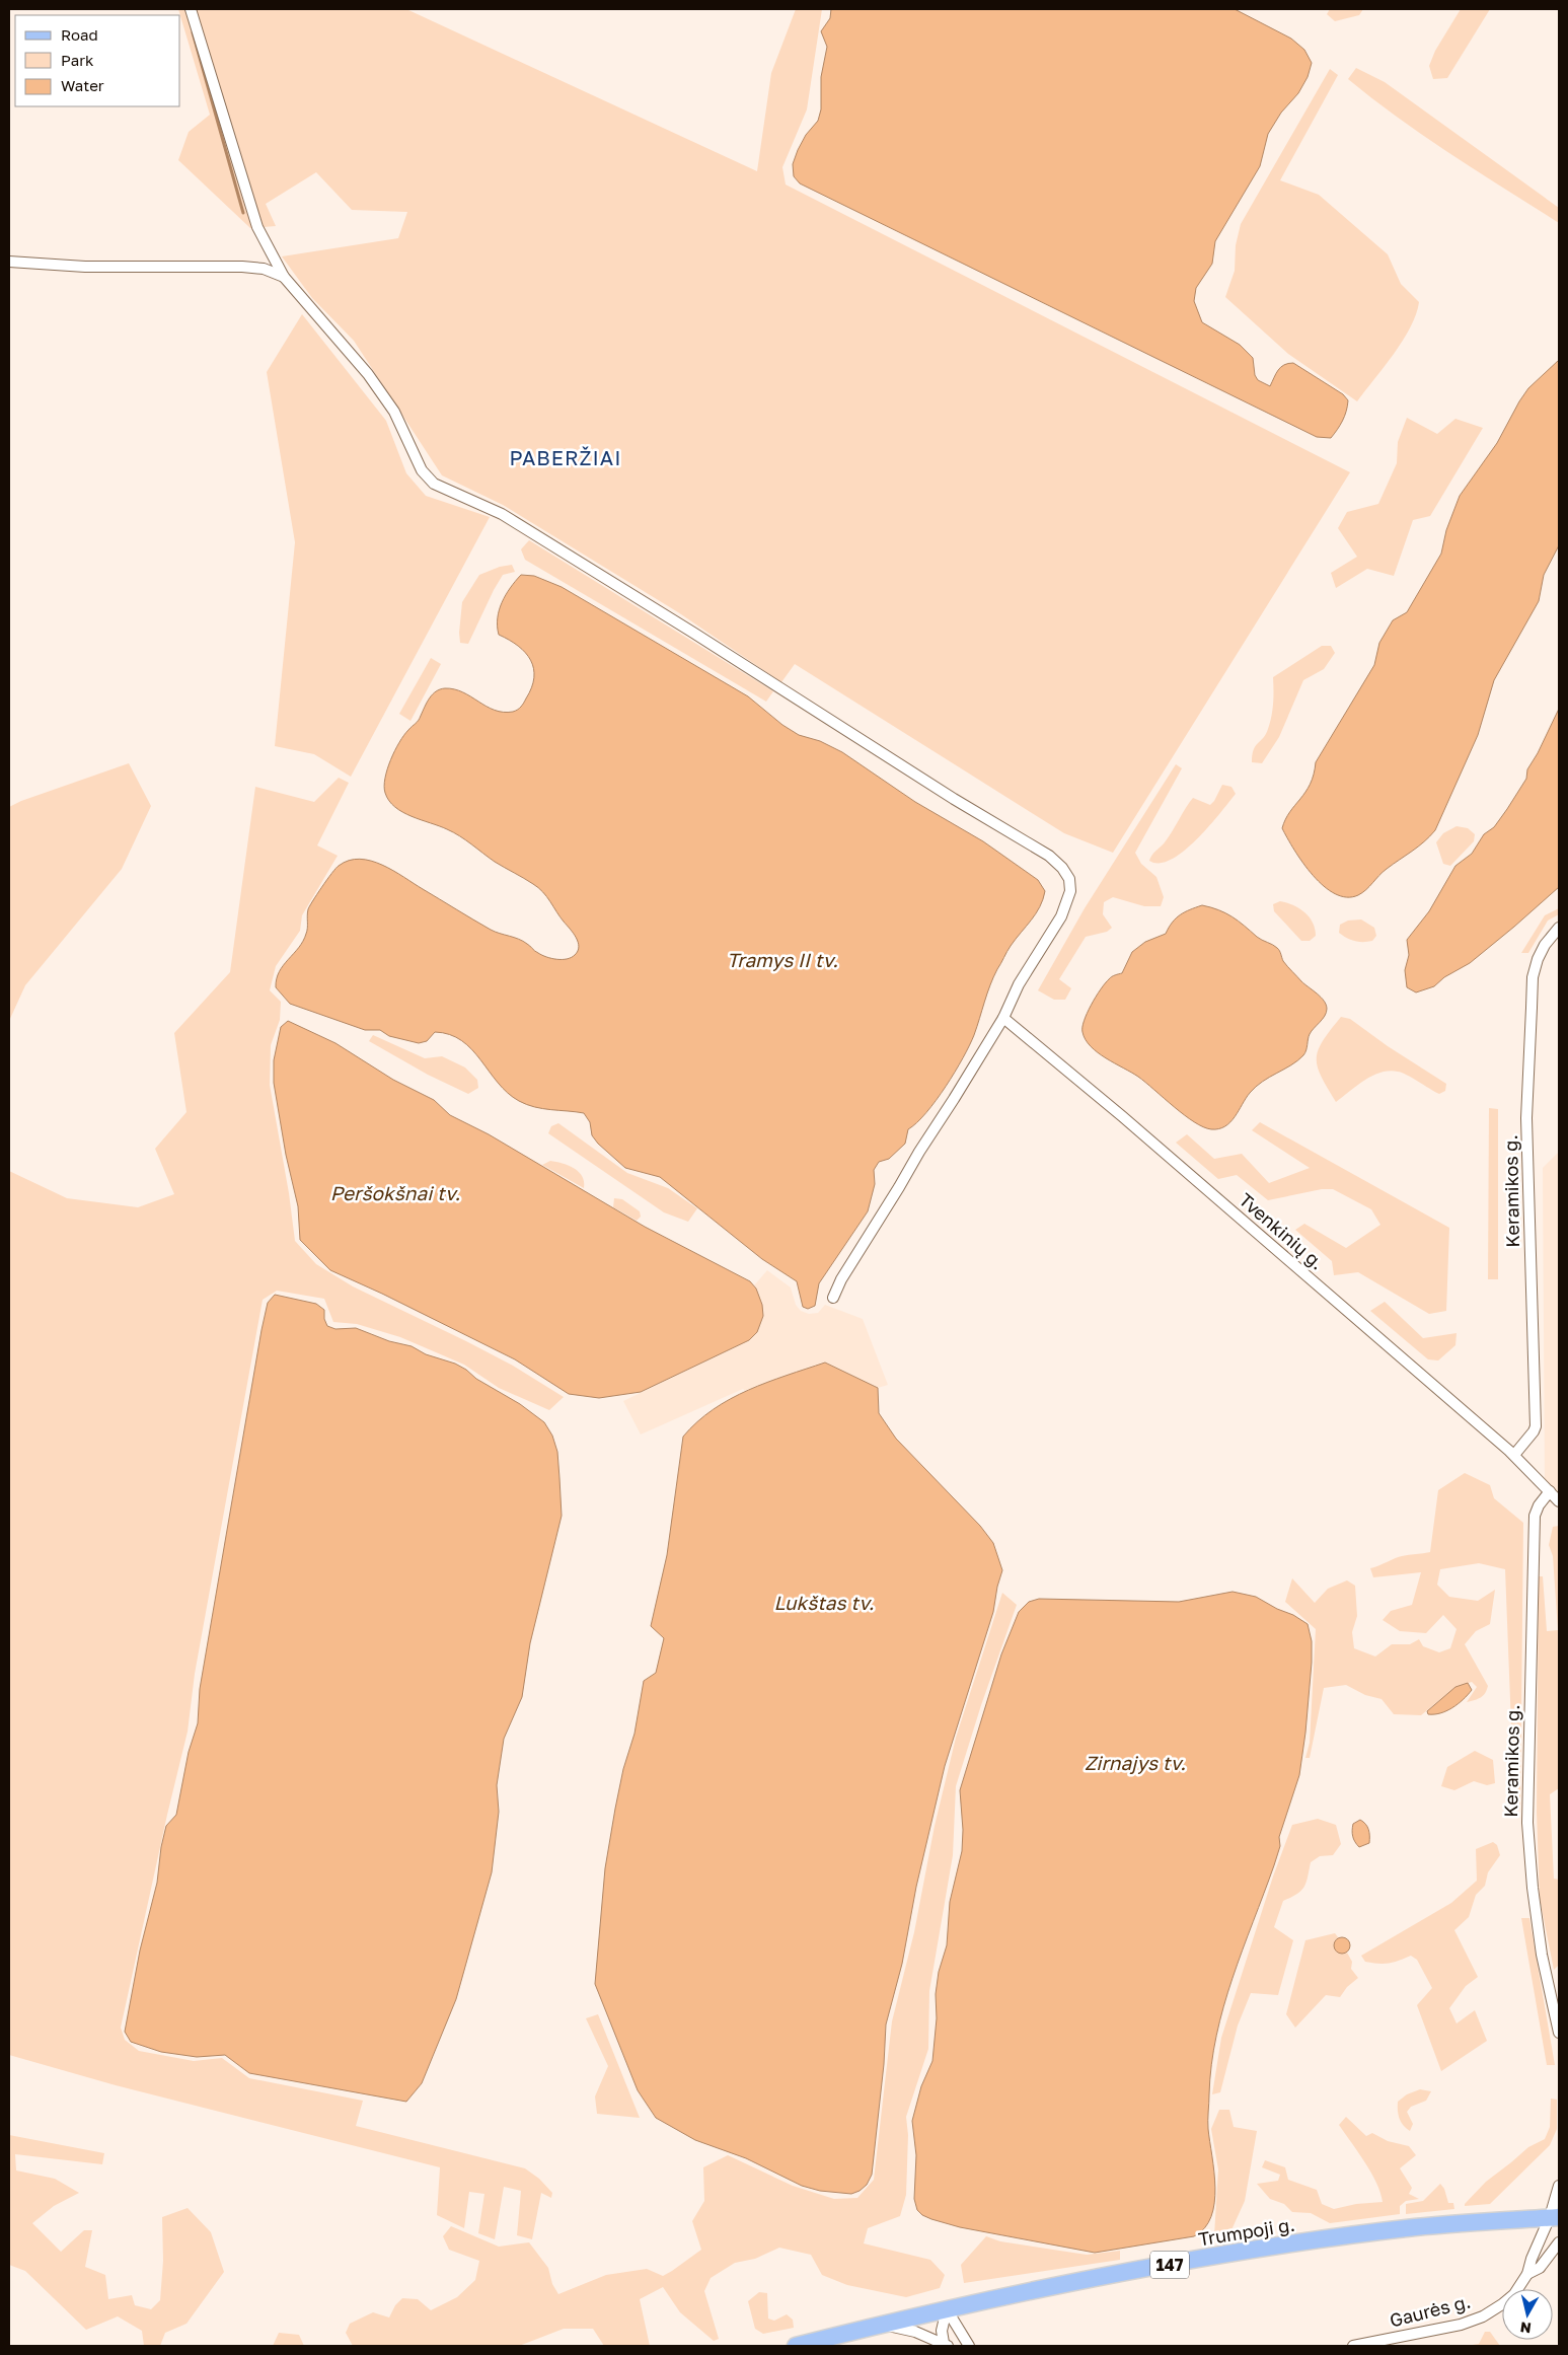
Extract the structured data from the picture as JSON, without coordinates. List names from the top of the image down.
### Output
{
  "streets": {
    "main road": ["Trumpoji g.", "147"],
    "street": ["Keramikos g.", "Tvenkinių g.", "Gaurės g."]
  },
  "crossings": [
    ["Keramikos g.", "Tvenkinių g."],
    ["Trumpoji g.", "Gaurės g."]
  ],
  "districts": ["PABERŽIAI"],
  "water": [
    "Tramys II tv.",
    "Peršokšnai tv.",
    "Lukštas tv.",
    "Zirnajys tv."
  ],
  "legend": ["Road", "Park", "Water"],
  "north": "bottom"
}
